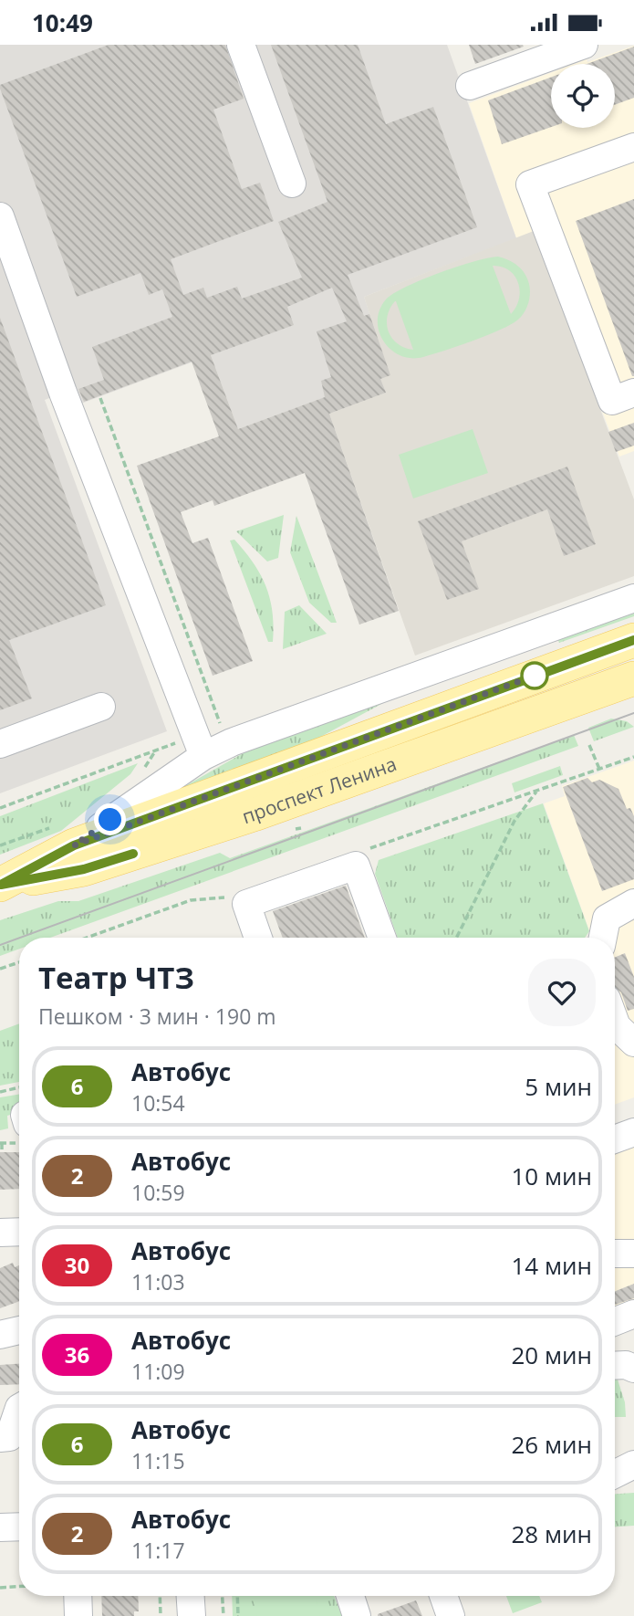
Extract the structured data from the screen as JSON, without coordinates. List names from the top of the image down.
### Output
{
  "streets": {
    "main road": ["проспект Ленина"]
  },
  "lines": ["bus line 6"],
  "page": {
    "status": "10:49",
    "heading": ["Театр ЧТЗ", "Пешком · 3 мин · 190 m"],
    "list": [
      {
        "mark": "6",
        "name": "Автобус",
        "note": "10:54",
        "value": "5 мин"
      },
      {
        "mark": "2",
        "name": "Автобус",
        "note": "10:59",
        "value": "10 мин"
      },
      {
        "mark": "30",
        "name": "Автобус",
        "note": "11:03",
        "value": "14 мин"
      },
      {
        "mark": "36",
        "name": "Автобус",
        "note": "11:09",
        "value": "20 мин"
      },
      {
        "mark": "6",
        "name": "Автобус",
        "note": "11:15",
        "value": "26 мин"
      },
      {
        "mark": "2",
        "name": "Автобус",
        "note": "11:17",
        "value": "28 мин"
      }
    ]
  }
}
